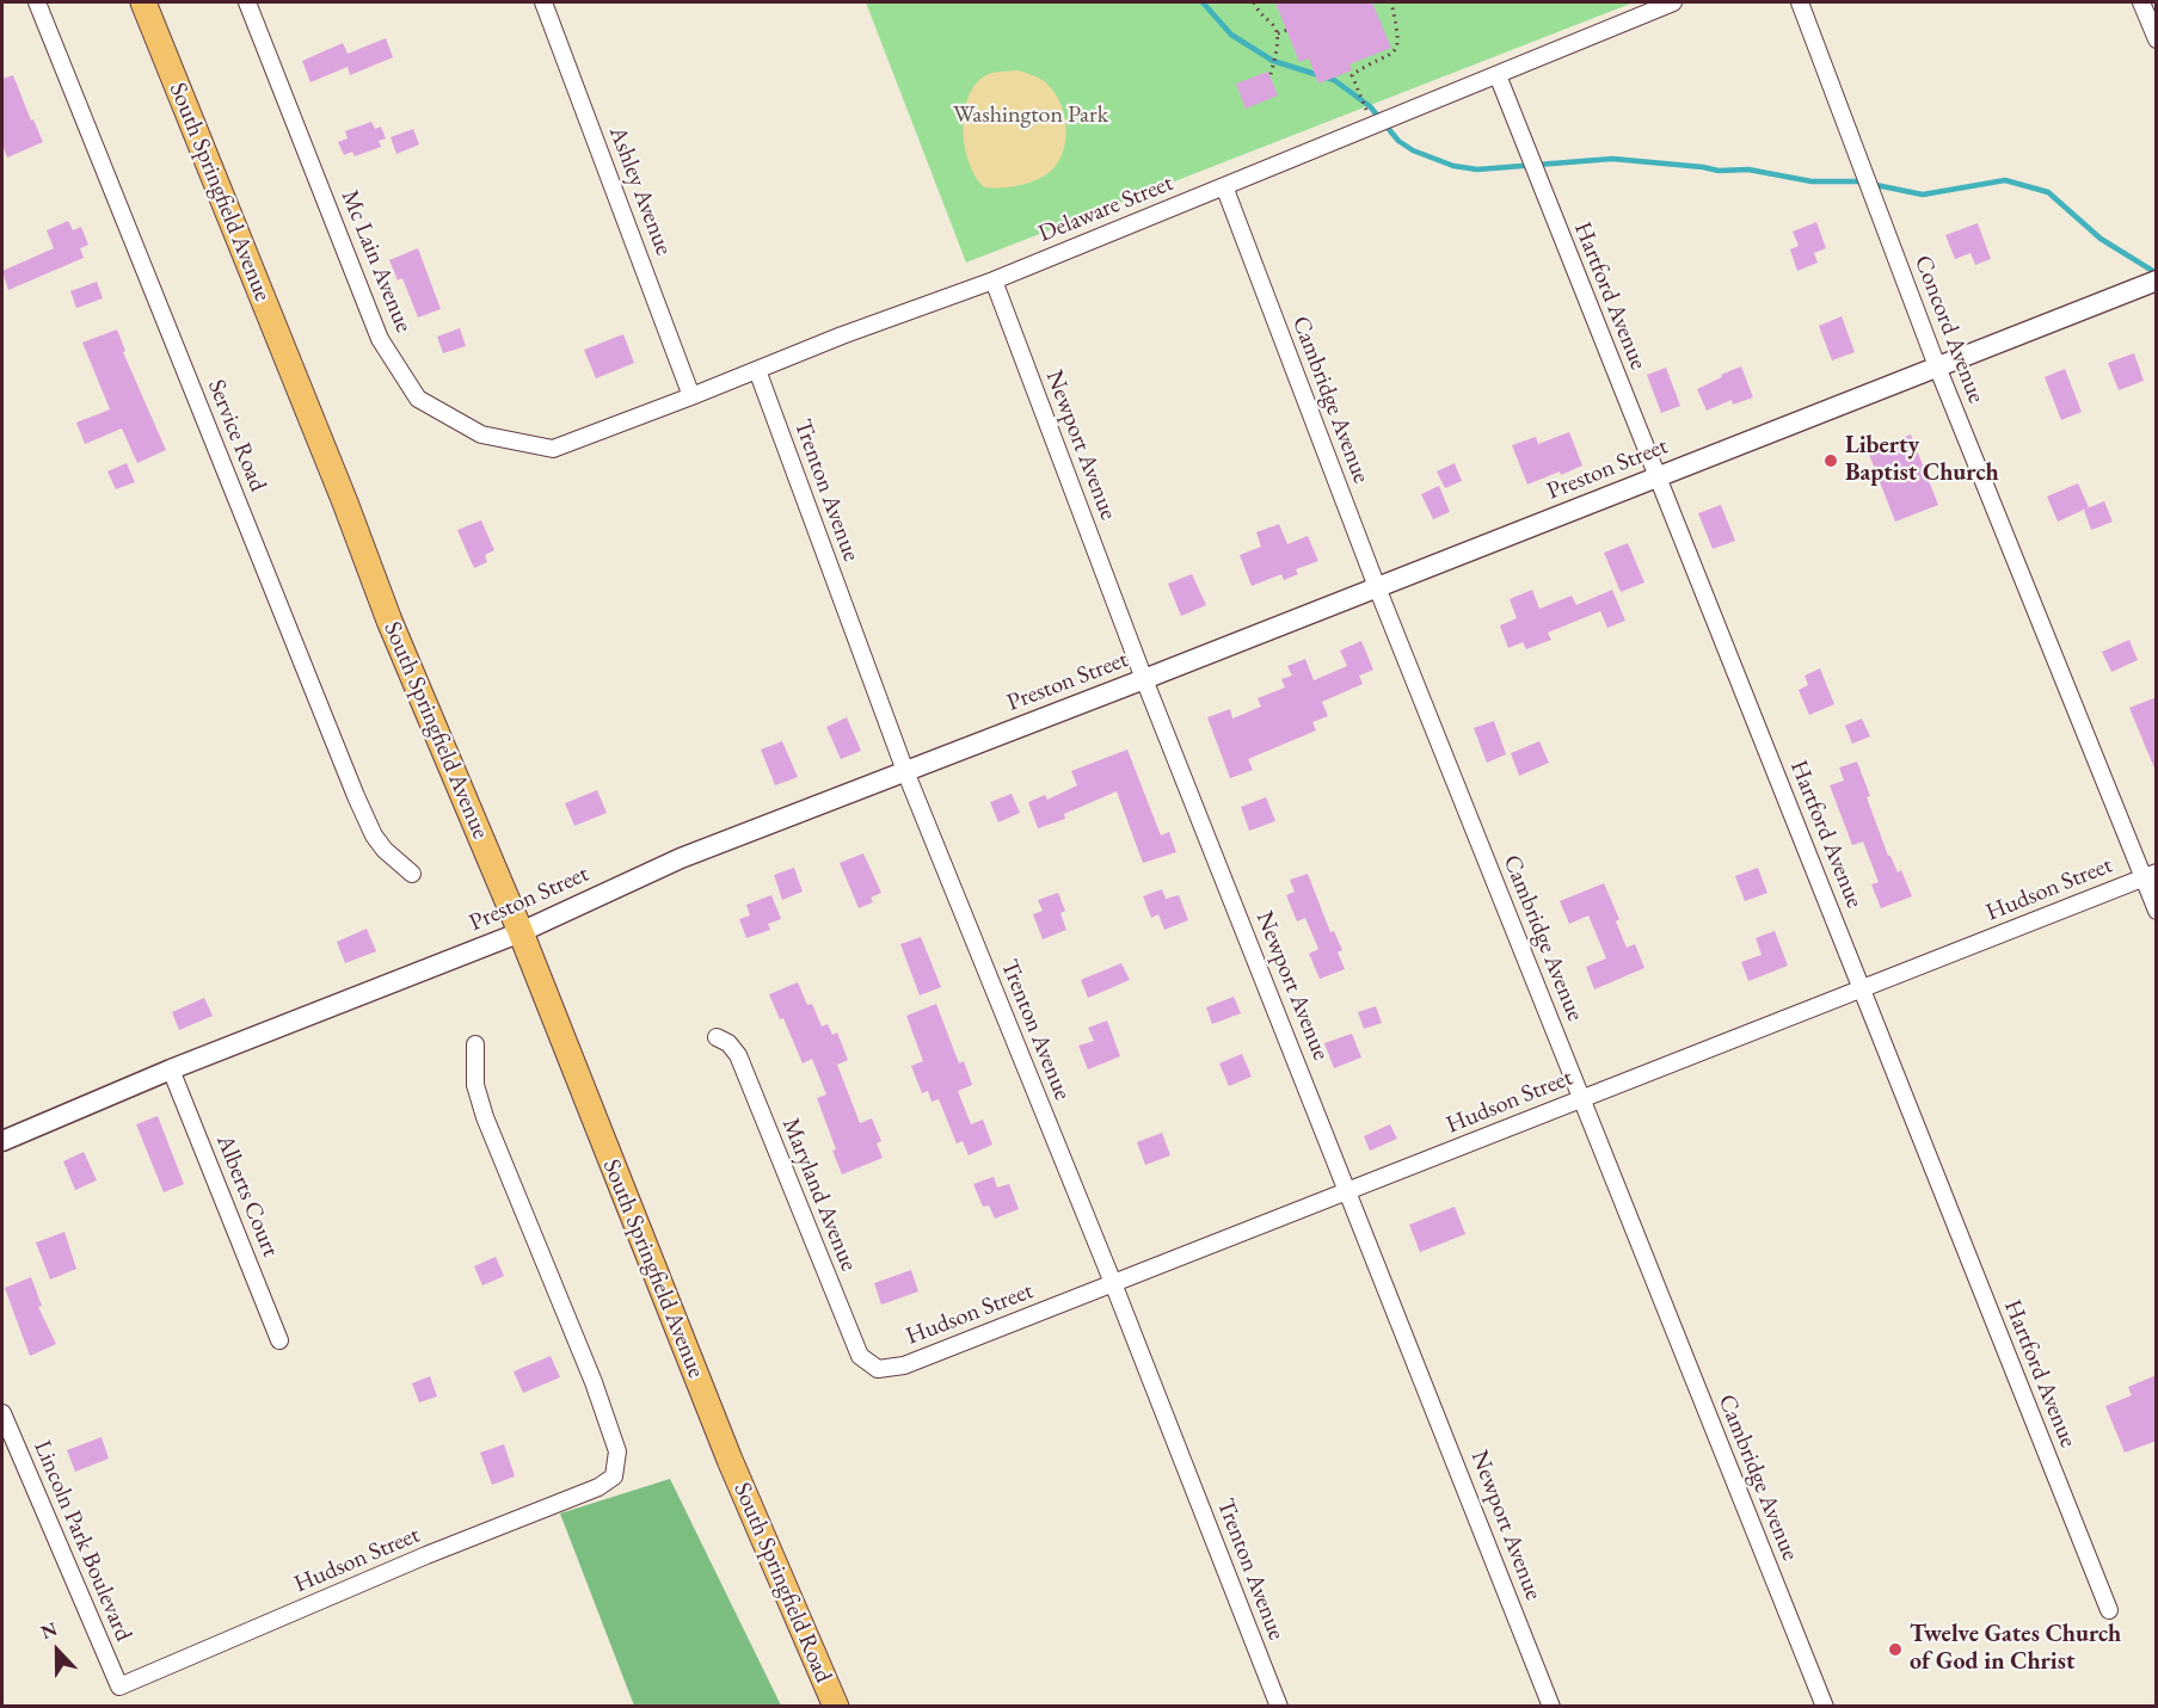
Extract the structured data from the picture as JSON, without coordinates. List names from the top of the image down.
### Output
{
  "streets": {
    "main road": ["South Springfield Avenue", "South Springfield Road"],
    "street": [
      "Ashley Avenue",
      "Delaware Street",
      "Mc Lain Avenue",
      "Hartford Avenue",
      "Concord Avenue",
      "Cambridge Avenue",
      "Service Road",
      "Newport Avenue",
      "Preston Street",
      "Trenton Avenue",
      "Hudson Street",
      "Maryland Avenue",
      "Alberts Court",
      "Lincoln Park Boulevard"
    ]
  },
  "crossings": [
    ["Ashley Avenue", "Delaware Street"],
    ["South Springfield Avenue", "Preston Street"],
    ["South Springfield Avenue", "South Springfield Road"],
    ["Delaware Street", "Mc Lain Avenue"],
    ["Delaware Street", "Hartford Avenue"],
    ["Delaware Street", "Cambridge Avenue"],
    ["Delaware Street", "Newport Avenue"],
    ["Delaware Street", "Trenton Avenue"],
    ["Hartford Avenue", "Preston Street"],
    ["Hartford Avenue", "Hudson Street"],
    ["Concord Avenue", "Preston Street"],
    ["Concord Avenue", "Hudson Street"],
    ["Cambridge Avenue", "Preston Street"],
    ["Cambridge Avenue", "Hudson Street"],
    ["Newport Avenue", "Preston Street"],
    ["Newport Avenue", "Hudson Street"],
    ["Preston Street", "Trenton Avenue"],
    ["Preston Street", "Alberts Court"],
    ["Trenton Avenue", "Hudson Street"],
    ["Hudson Street", "Maryland Avenue"],
    ["Hudson Street", "Lincoln Park Boulevard"]
  ],
  "parks": ["Washington Park"],
  "places": ["Liberty Baptist Church", "Twelve Gates Church of God in Christ"],
  "north": "top"
}
